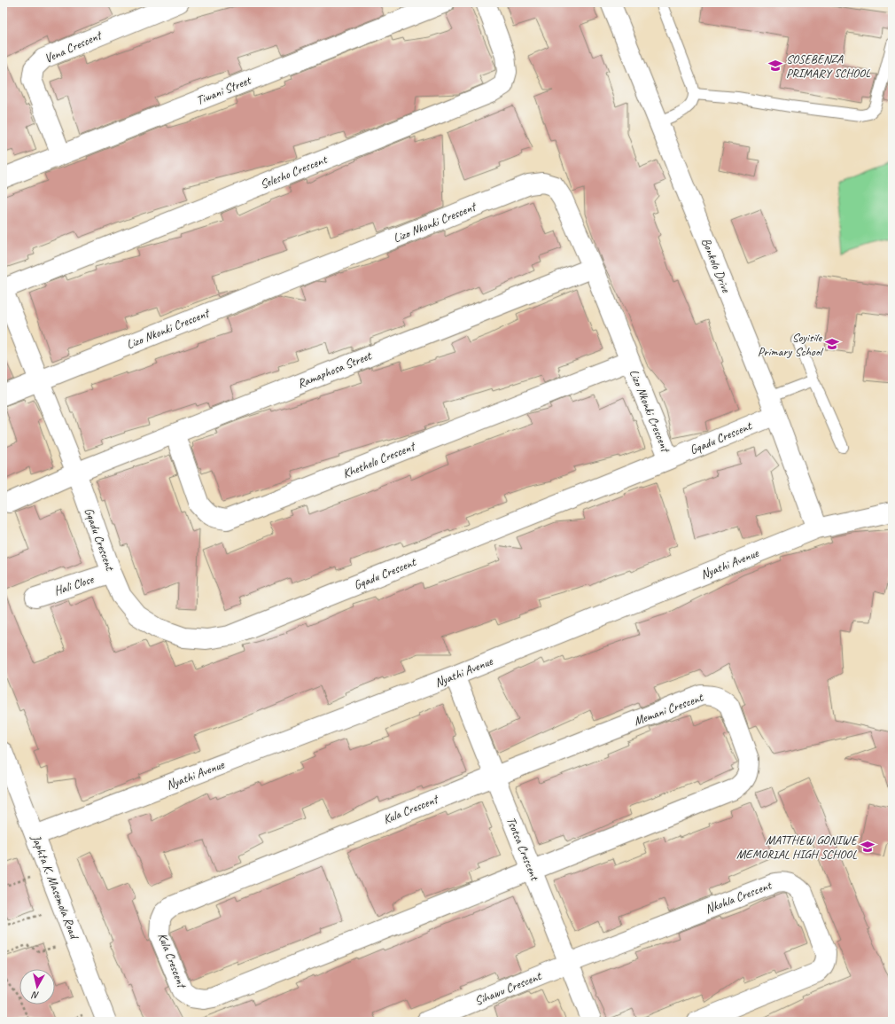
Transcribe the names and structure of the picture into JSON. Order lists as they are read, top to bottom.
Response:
{
  "streets": {
    "street": [
      "Vena Crescent",
      "Tiwani Street",
      "Selesho Crescent",
      "Lizo Nkonki Crescent",
      "Bonkolo Drive",
      "Ramaphosa Street",
      "Gqadu Crescent",
      "Khethelo Crescent",
      "Nyathi Avenue",
      "Hali Close",
      "Memani Crescent",
      "Kula Crescent",
      "Tsotsa Crescent",
      "Japhta K. Masemola Road",
      "Nkohla Crescent",
      "Sihawu Crescent"
    ]
  },
  "crossings": [
    ["Vena Crescent", "Tiwani Street"],
    ["Selesho Crescent", "Gqadu Crescent"],
    ["Lizo Nkonki Crescent", "Ramaphosa Street"],
    ["Lizo Nkonki Crescent", "Gqadu Crescent"],
    ["Lizo Nkonki Crescent", "Khethelo Crescent"],
    ["Bonkolo Drive", "Gqadu Crescent"],
    ["Bonkolo Drive", "Nyathi Avenue"],
    ["Ramaphosa Street", "Gqadu Crescent"],
    ["Ramaphosa Street", "Khethelo Crescent"],
    ["Gqadu Crescent", "Hali Close"],
    ["Nyathi Avenue", "Tsotsa Crescent"],
    ["Nyathi Avenue", "Japhta K. Masemola Road"],
    ["Memani Crescent", "Kula Crescent"],
    ["Memani Crescent", "Tsotsa Crescent"],
    ["Kula Crescent", "Tsotsa Crescent"],
    ["Tsotsa Crescent", "Nkohla Crescent"],
    ["Tsotsa Crescent", "Sihawu Crescent"],
    ["Nkohla Crescent", "Sihawu Crescent"]
  ],
  "places": {
    "school or university": ["SOSEBENZA PRIMARY SCHOOL", "Soyisile Primary School", "MATTHEW GONIWE MEMORIAL HIGH SCHOOL"]
  },
  "north": "bottom"
}
